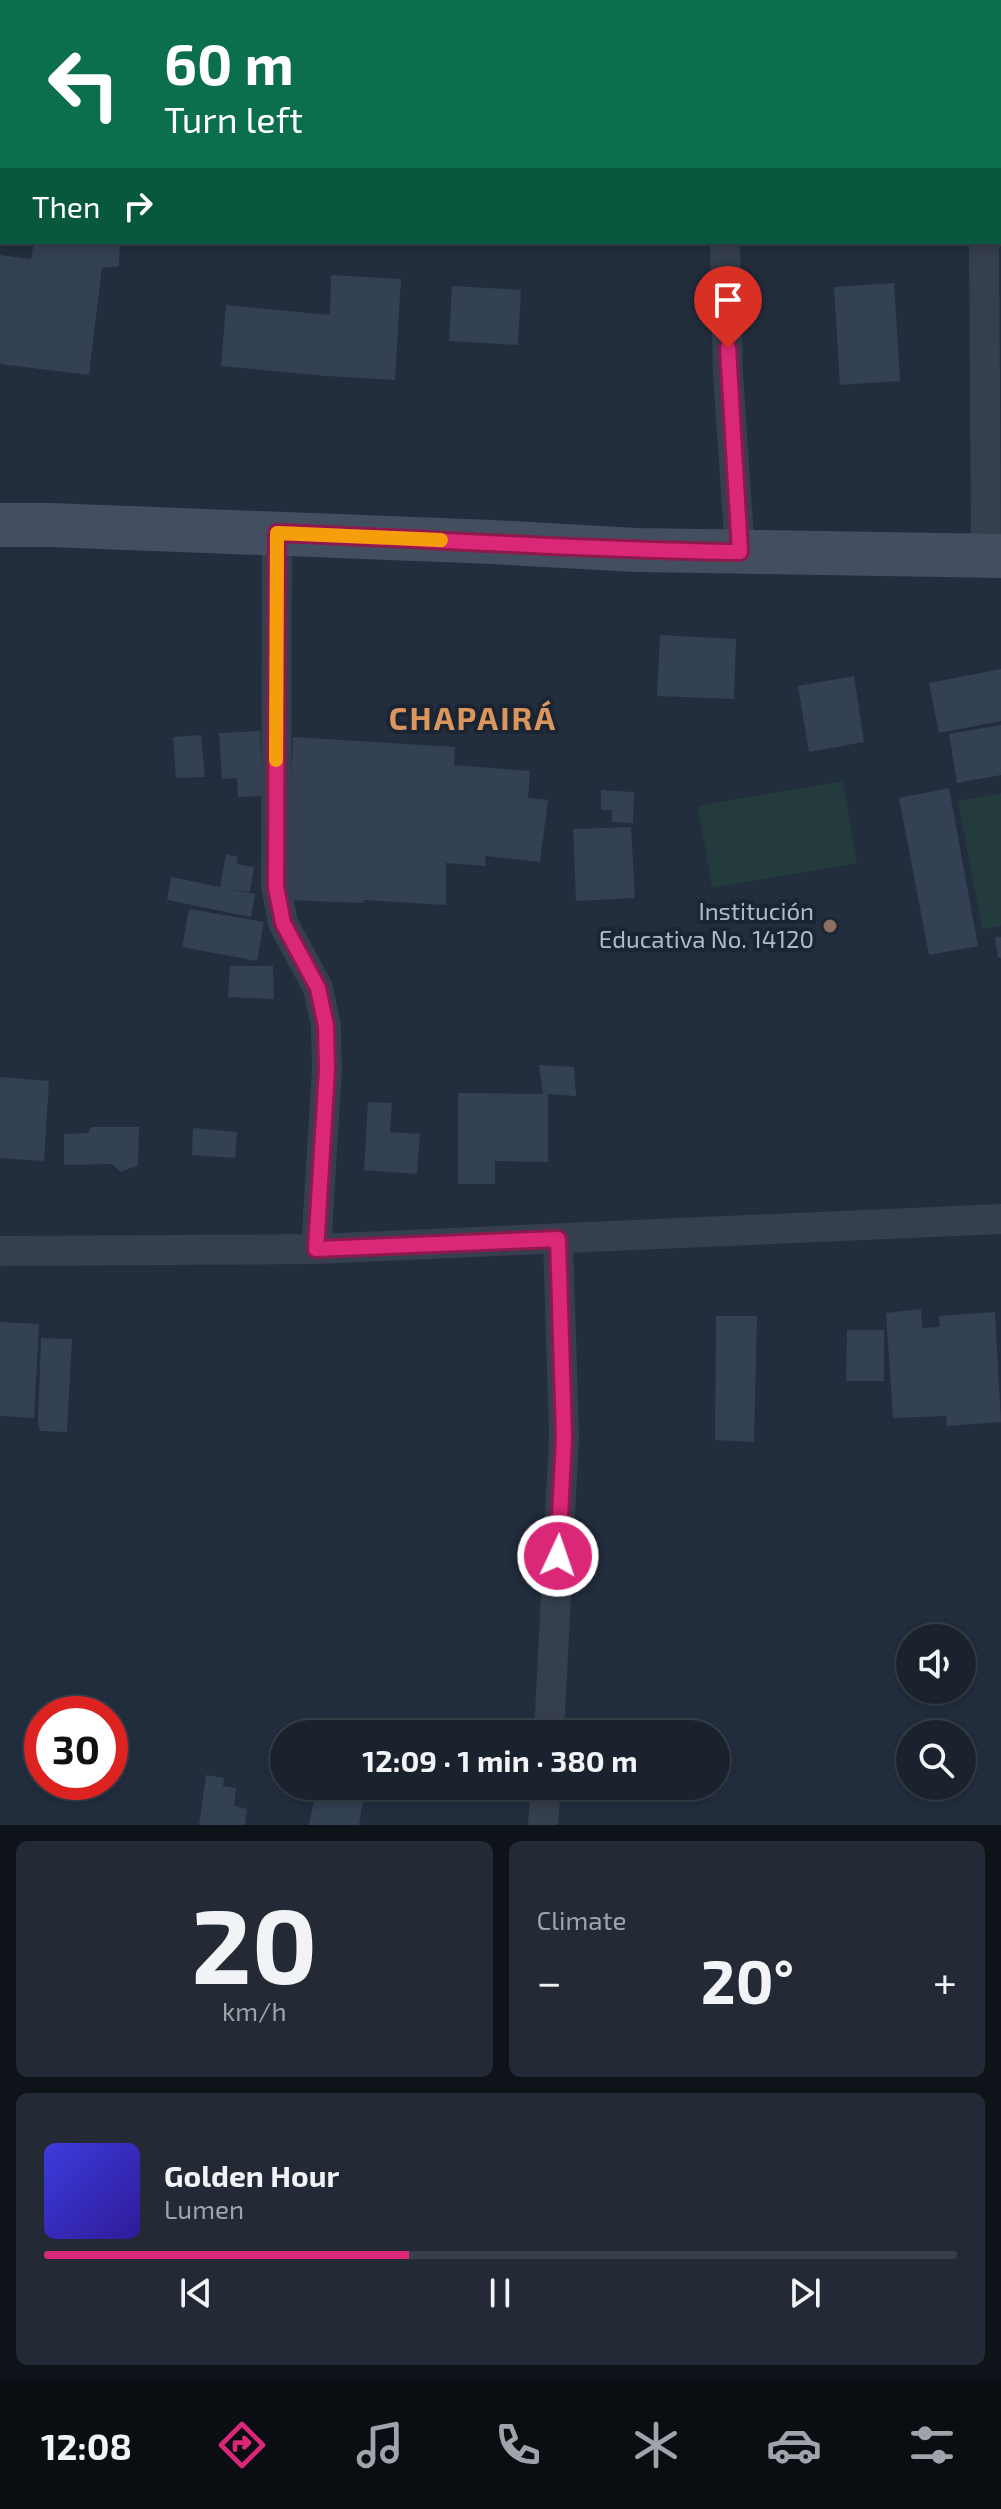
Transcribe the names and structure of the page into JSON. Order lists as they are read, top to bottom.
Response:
{
  "districts": ["CHAPAIRÁ"],
  "places": ["Institución Educativa No. 14120"],
  "page": {
    "turn": ["60 m", "Turn left"],
    "then": "Then",
    "limit": "30",
    "trip": "12:09 · 1 min · 380 m",
    "tile": [
      ["20", "km/h"],
      "Climate"
    ],
    "heat": ["−", "20°", "+"],
    "song": ["Golden Hour", "Lumen"],
    "tabs": "12:08"
  }
}
